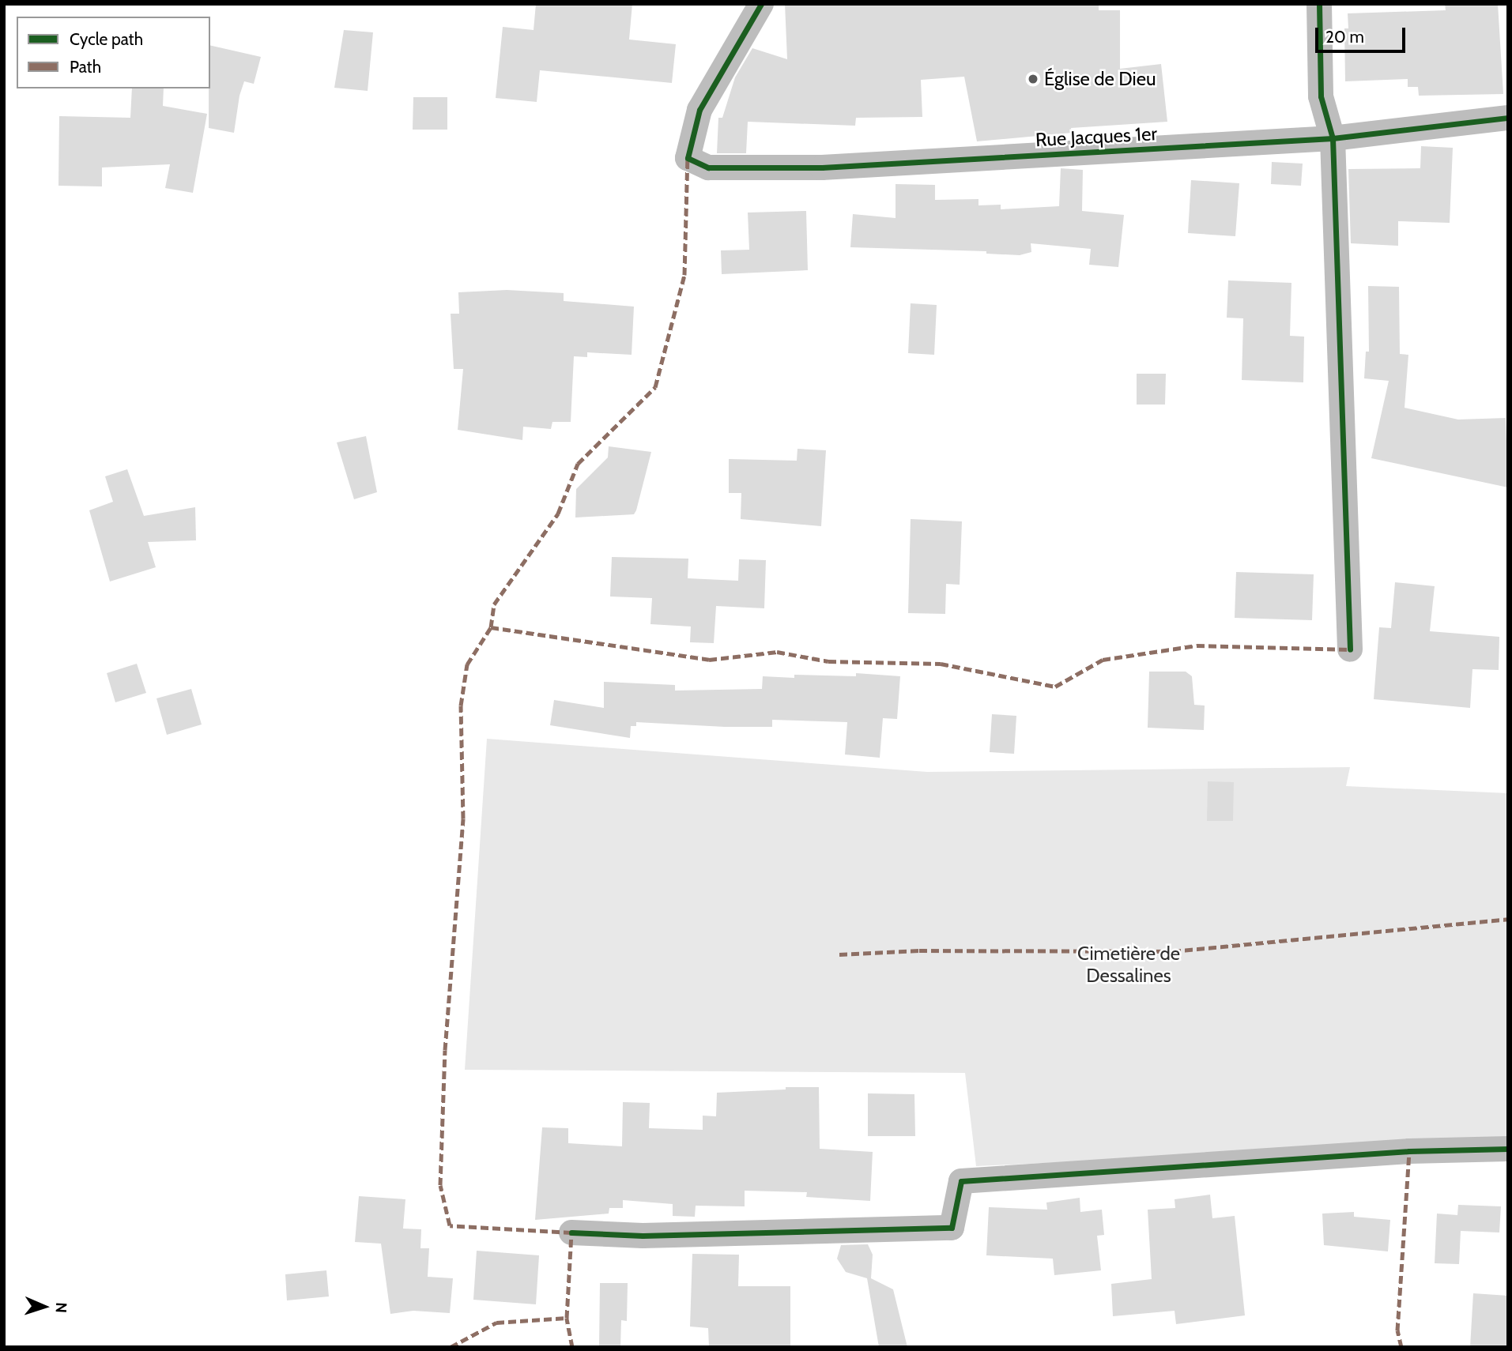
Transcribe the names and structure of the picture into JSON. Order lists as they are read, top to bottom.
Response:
{
  "streets": {
    "street": ["Rue Jacques 1er"]
  },
  "parks": ["Cimetière de Dessalines"],
  "places": ["Église de Dieu"],
  "legend": ["Cycle path", "Path"],
  "scale_bar": "20 m",
  "north": "right"
}
